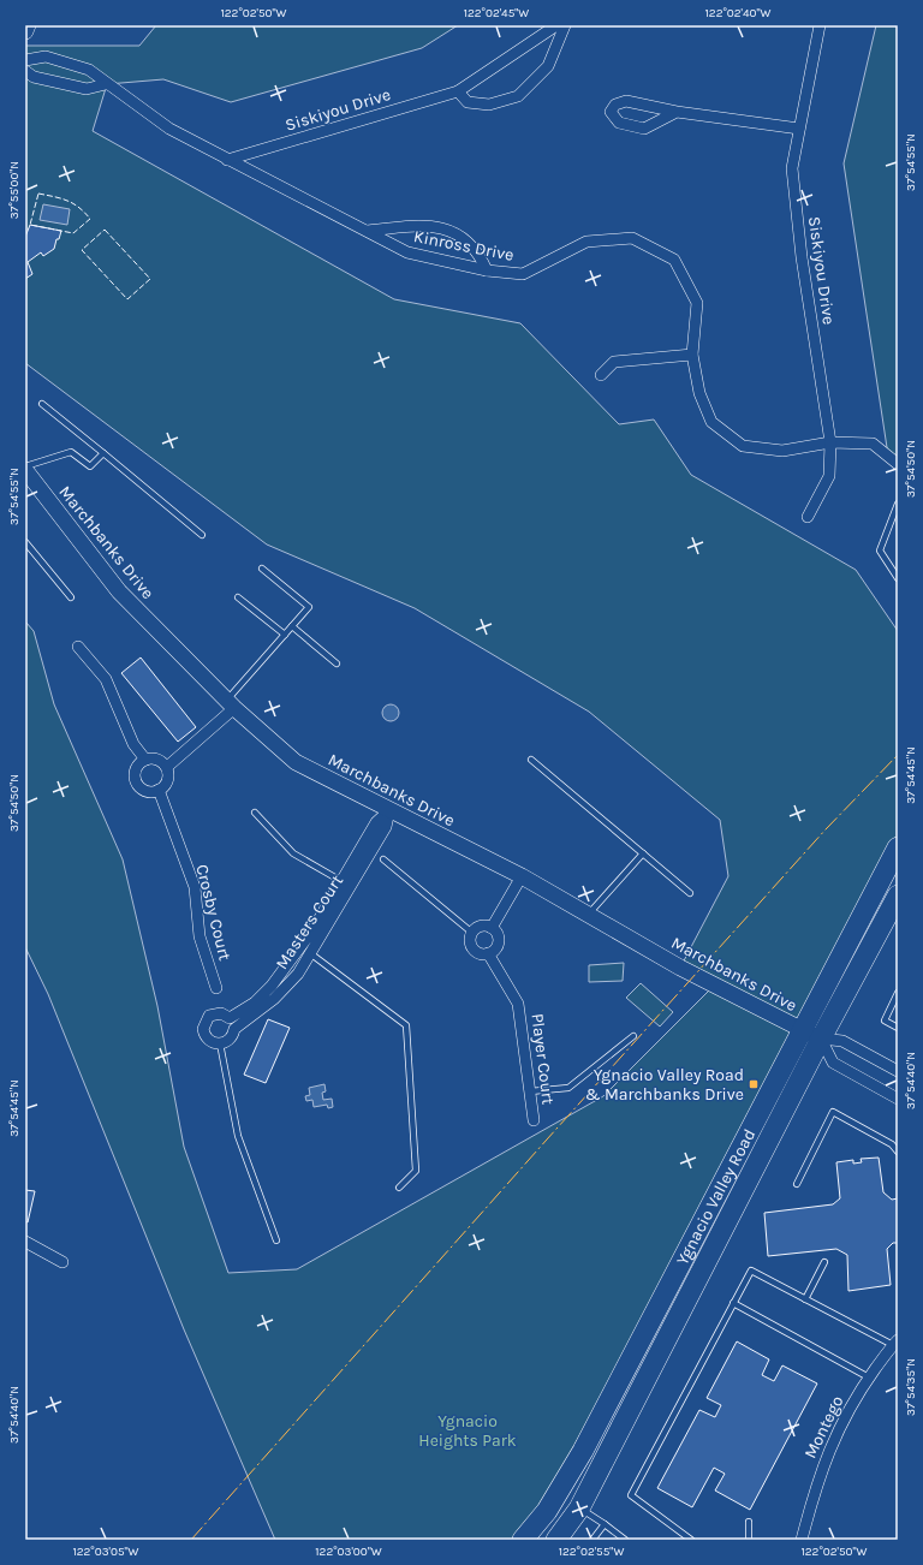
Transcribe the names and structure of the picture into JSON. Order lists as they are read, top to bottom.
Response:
{
  "streets": {
    "highway": ["Ygnacio Valley Road"],
    "street": [
      "Siskiyou Drive",
      "Kinross Drive",
      "Marchbanks Drive",
      "Crosby Court",
      "Masters Court",
      "Player Court",
      "Montego"
    ]
  },
  "crossings": [
    ["Siskiyou Drive", "Kinross Drive"],
    ["Marchbanks Drive", "Masters Court"],
    ["Marchbanks Drive", "Ygnacio Valley Road"]
  ],
  "parks": ["Ygnacio Heights Park"],
  "places": {
    "transit": ["Ygnacio Valley Road & Marchbanks Drive"]
  },
  "coordinates": [
    "122°02'50\"W",
    "122°02'45\"W",
    "122°02'40\"W",
    "37°54'55\"N",
    "37°55'00\"N",
    "37°54'50\"N",
    "37°54'45\"N",
    "37°54'40\"N",
    "37°54'35\"N",
    "122°03'05\"W",
    "122°03'00\"W",
    "122°02'55\"W"
  ]
}
